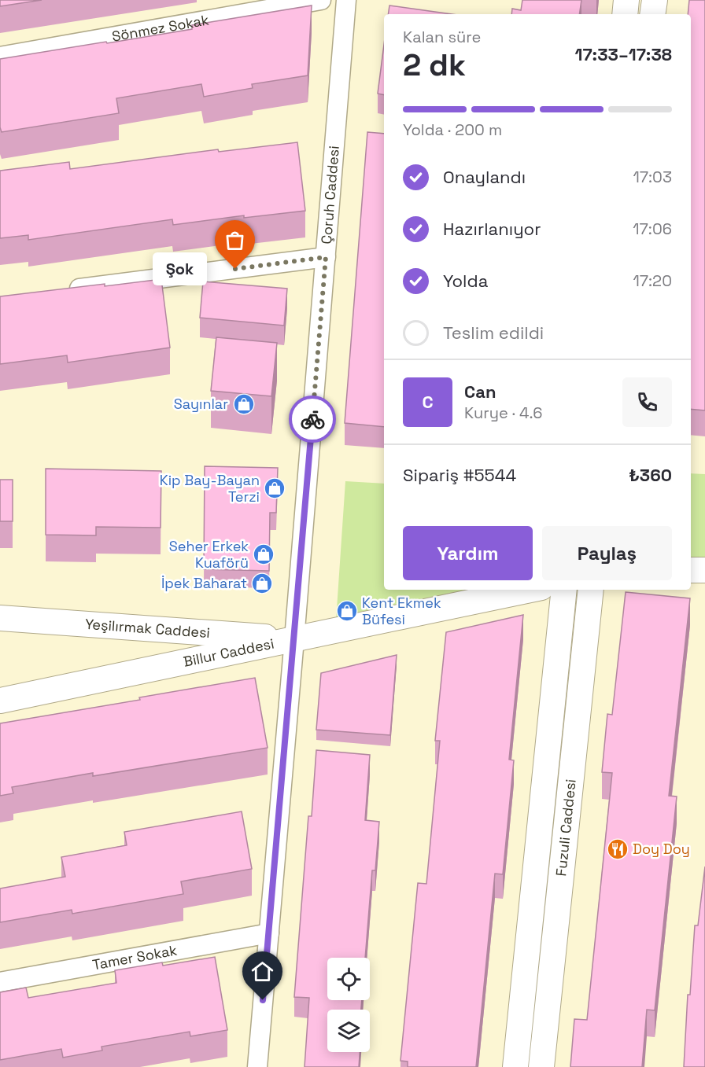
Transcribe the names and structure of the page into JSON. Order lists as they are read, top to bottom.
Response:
{
  "streets": {
    "street": [
      "Sönmez Sokak",
      "Çoruh Caddesi",
      "Yeşilırmak Caddesi",
      "Billur Caddesi",
      "Fuzuli Caddesi",
      "Tamer Sokak"
    ]
  },
  "crossings": [
    ["Çoruh Caddesi", "Yeşilırmak Caddesi"],
    ["Çoruh Caddesi", "Billur Caddesi"],
    ["Çoruh Caddesi", "Tamer Sokak"],
    ["Yeşilırmak Caddesi", "Billur Caddesi"]
  ],
  "places": {
    "other": ["Şok"],
    "shop": [
      "Sayınlar",
      "Kip Bay-Bayan Terzi",
      "Seher Erkek Kuaförü",
      "İpek Baharat",
      "Kent Ekmek Büfesi"
    ],
    "restaurant": ["Doy Doy"]
  },
  "page": {
    "heading": ["2 dk", "Kalan süre", "17:33–17:38"],
    "panel": [
      "Can",
      "Kurye · 4.6",
      "Sipariş #5544",
      "₺360"
    ],
    "bar": "Yolda · 200 m",
    "list": [
      ["Onaylandı", "17:03"],
      ["Hazırlanıyor", "17:06"],
      ["Yolda", "17:20"],
      "Teslim edildi"
    ],
    "bubble": "Şok",
    "round": "C",
    "buttons": ["Yardım", "Paylaş"]
  }
}
